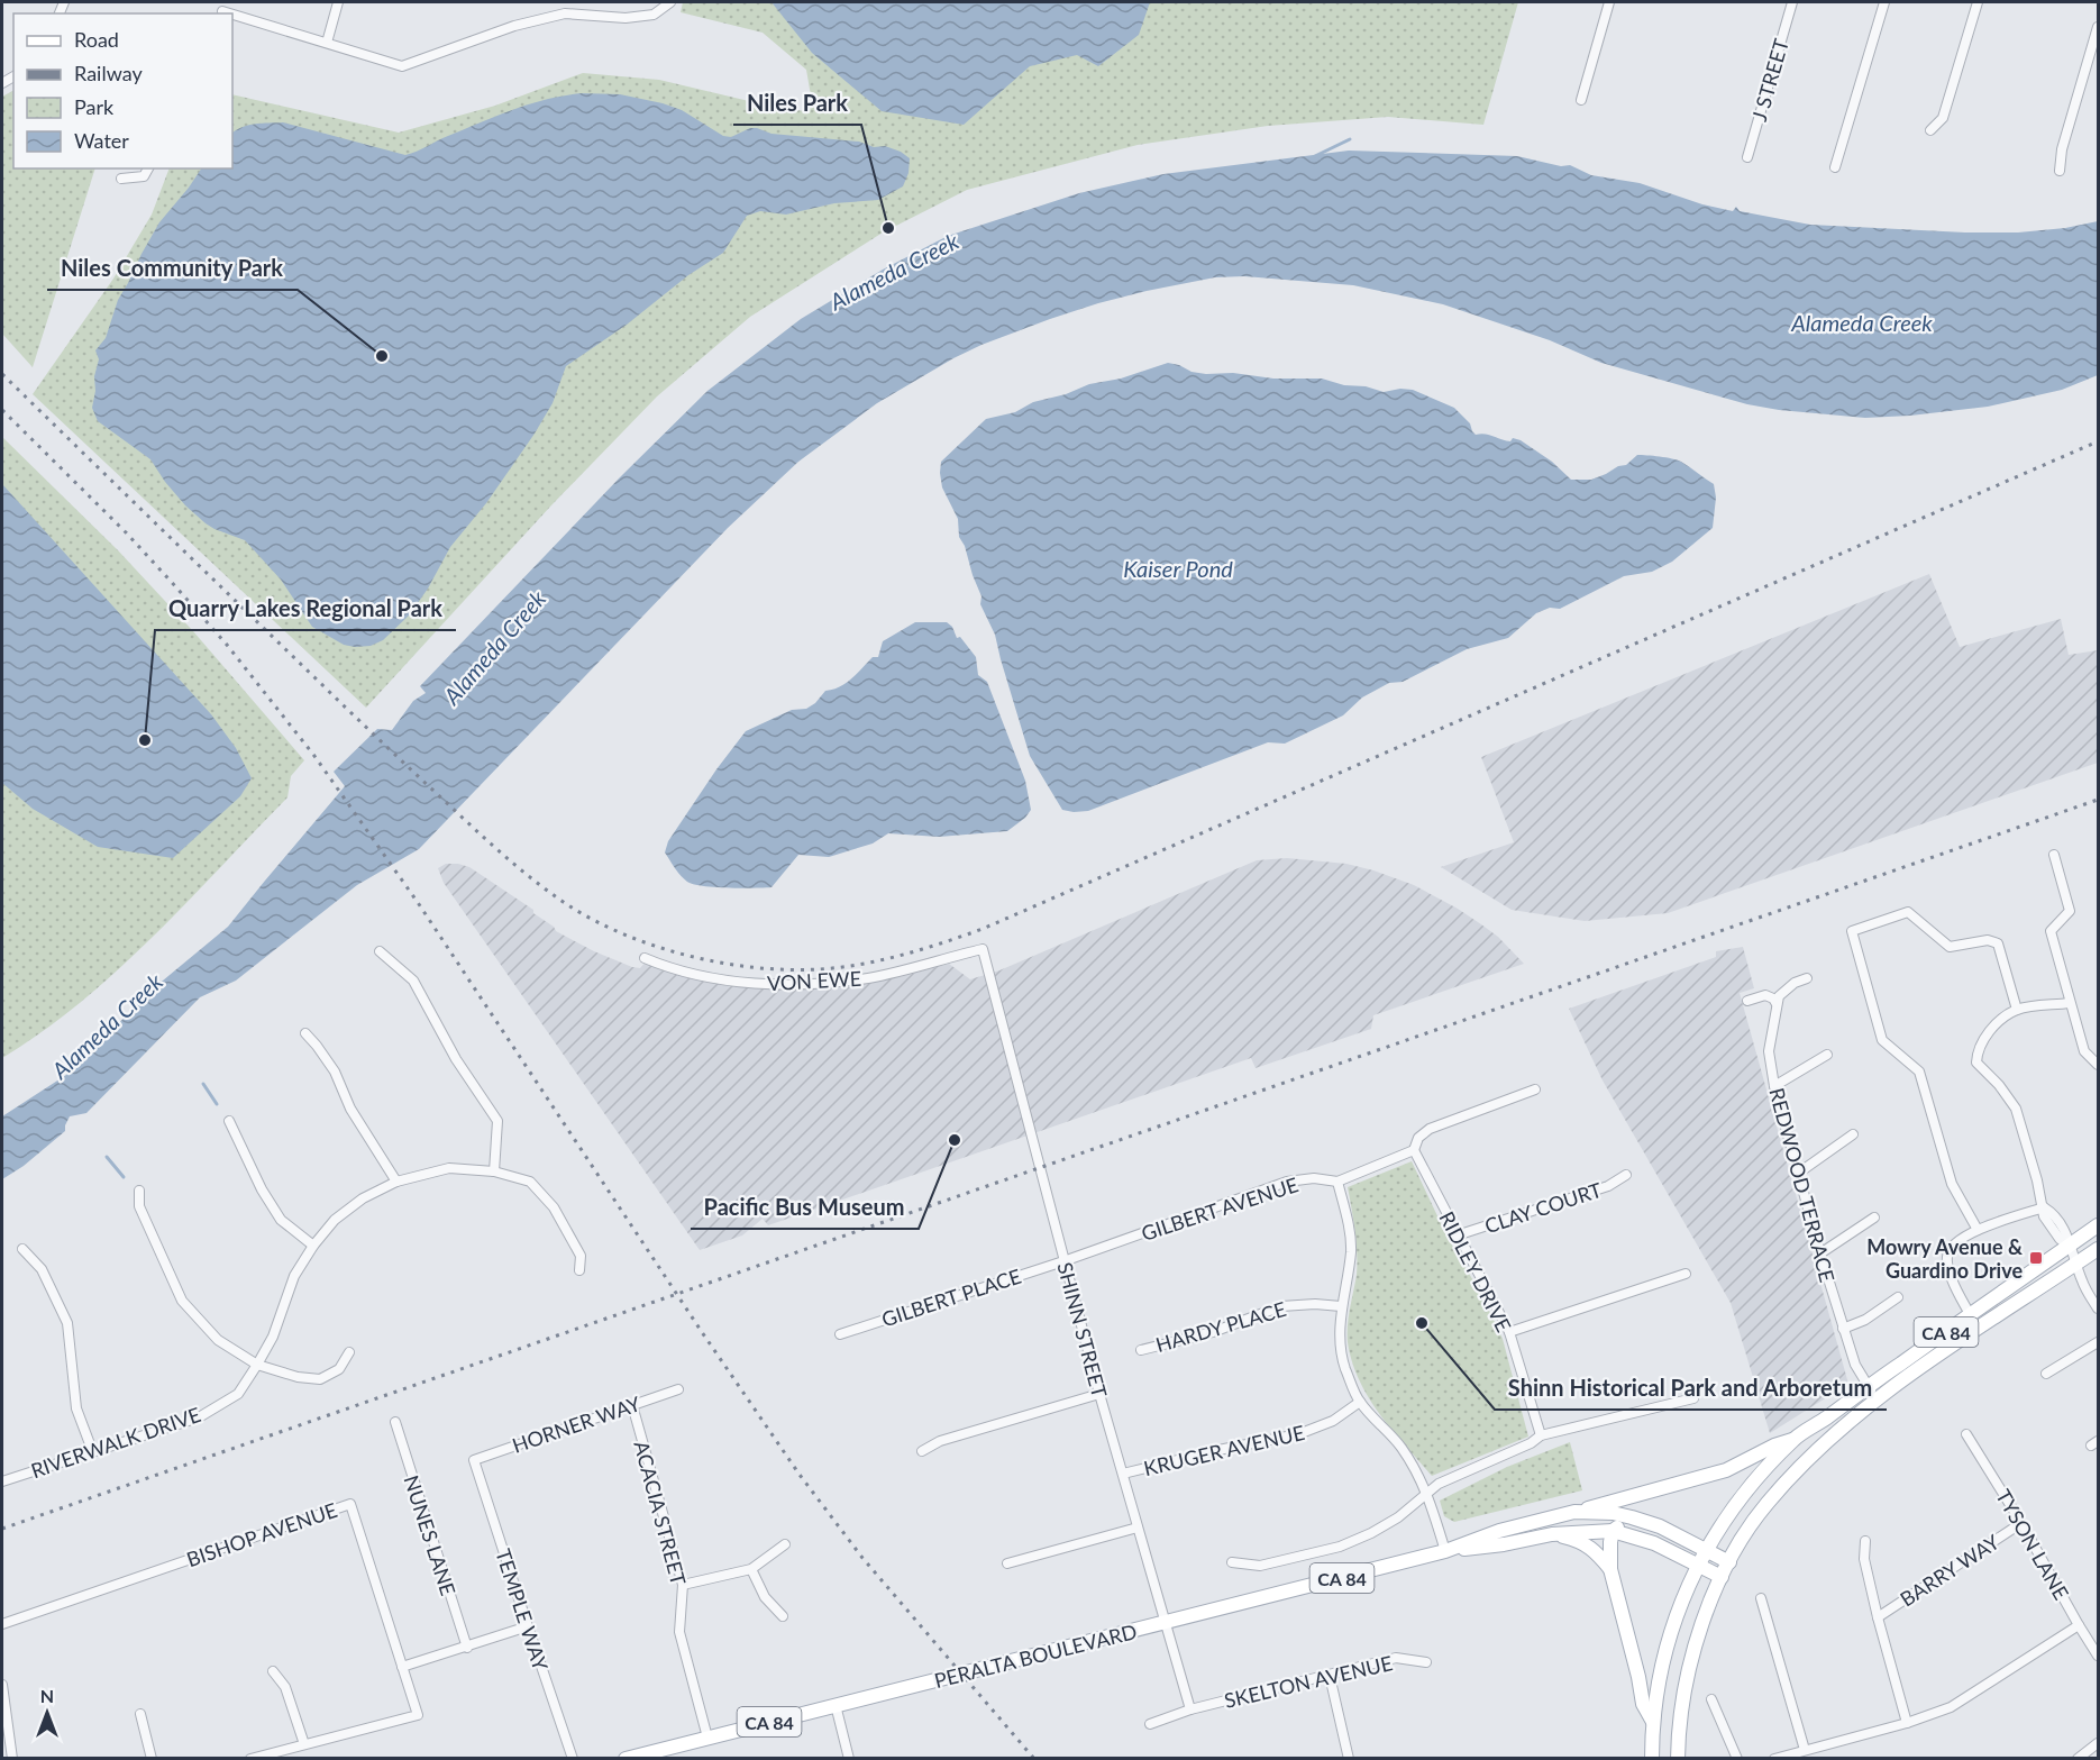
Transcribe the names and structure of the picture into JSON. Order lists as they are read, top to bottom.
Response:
{
  "streets": {
    "main road": ["CA 84", "PERALTA BOULEVARD"],
    "street": [
      "J STREET",
      "VON EWE",
      "REDWOOD TERRACE",
      "CLAY COURT",
      "GILBERT AVENUE",
      "RIDLEY DRIVE",
      "GILBERT PLACE",
      "HARDY PLACE",
      "SHINN STREET",
      "HORNER WAY",
      "RIVERWALK DRIVE",
      "KRUGER AVENUE",
      "ACACIA STREET",
      "BISHOP AVENUE",
      "NUNES LANE",
      "TYSON LANE",
      "BARRY WAY",
      "TEMPLE WAY",
      "SKELTON AVENUE"
    ]
  },
  "crossings": [
    ["VON EWE", "SHINN STREET"],
    ["REDWOOD TERRACE", "CA 84"],
    ["CLAY COURT", "RIDLEY DRIVE"],
    ["GILBERT AVENUE", "RIDLEY DRIVE"],
    ["GILBERT AVENUE", "GILBERT PLACE"],
    ["GILBERT AVENUE", "SHINN STREET"],
    ["GILBERT PLACE", "SHINN STREET"],
    ["SHINN STREET", "KRUGER AVENUE"],
    ["SHINN STREET", "PERALTA BOULEVARD"],
    ["SHINN STREET", "SKELTON AVENUE"],
    ["CA 84", "PERALTA BOULEVARD"],
    ["HORNER WAY", "ACACIA STREET"],
    ["HORNER WAY", "TEMPLE WAY"],
    ["ACACIA STREET", "PERALTA BOULEVARD"],
    ["TYSON LANE", "BARRY WAY"]
  ],
  "water": ["Alameda Creek", "Kaiser Pond"],
  "places": {
    "other": [
      "Niles Park",
      "Niles Community Park",
      "Quarry Lakes Regional Park",
      "Pacific Bus Museum",
      "Shinn Historical Park and Arboretum"
    ],
    "transit": ["Mowry Avenue & Guardino Drive"]
  },
  "legend": [
    "Road",
    "Railway",
    "Park",
    "Water"
  ],
  "north": "top"
}
